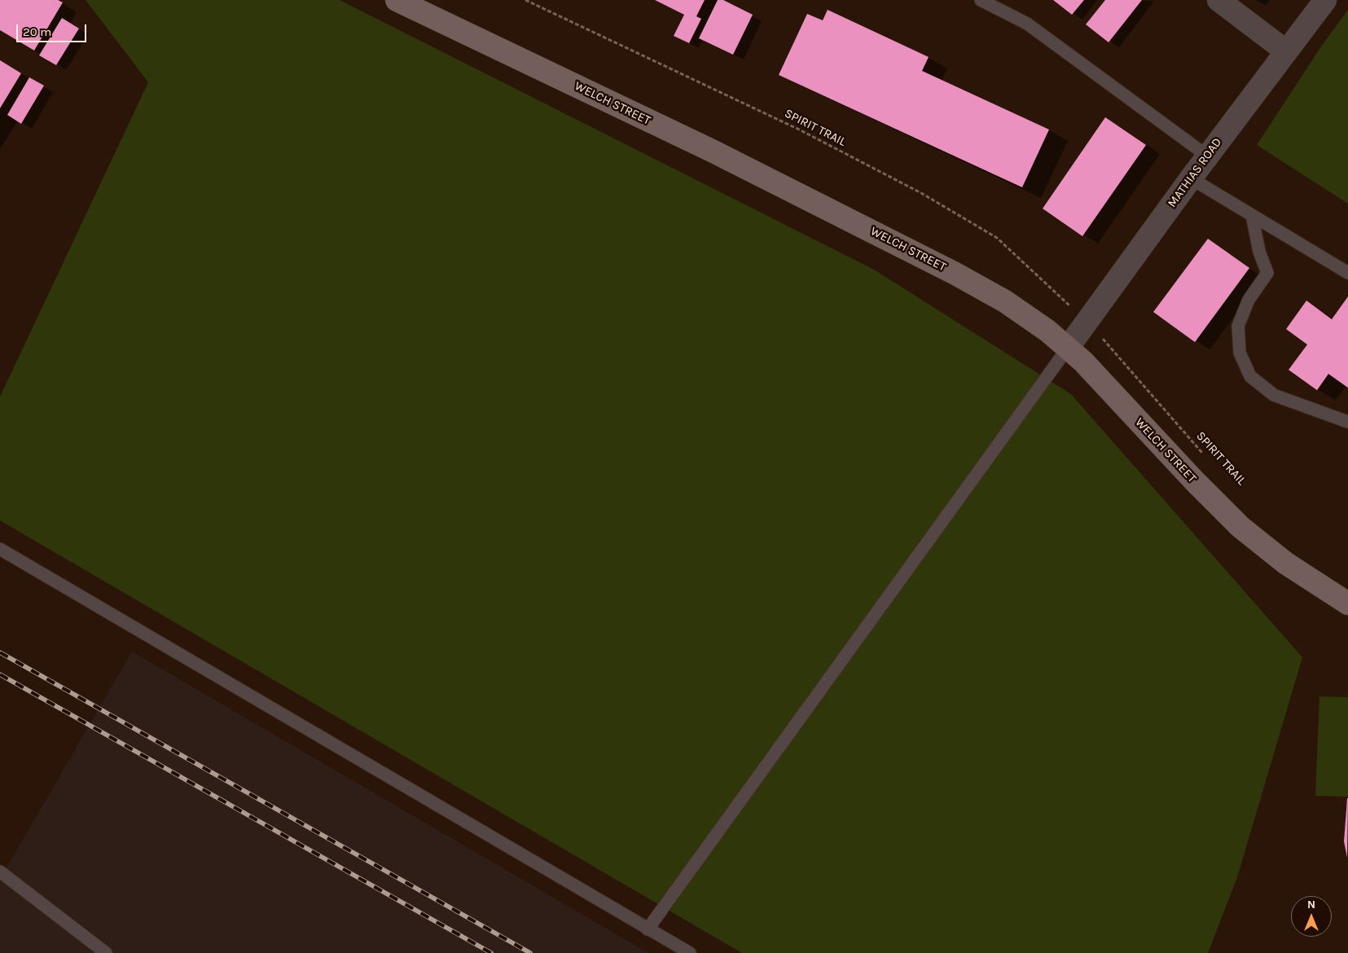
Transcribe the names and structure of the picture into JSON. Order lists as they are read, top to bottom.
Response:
{
  "streets": {
    "street": ["WELCH STREET", "MATHIAS ROAD"],
    "path": ["SPIRIT TRAIL"]
  },
  "crossings": [
    ["WELCH STREET", "MATHIAS ROAD"]
  ],
  "scale_bar": "20 m",
  "north": "top"
}
